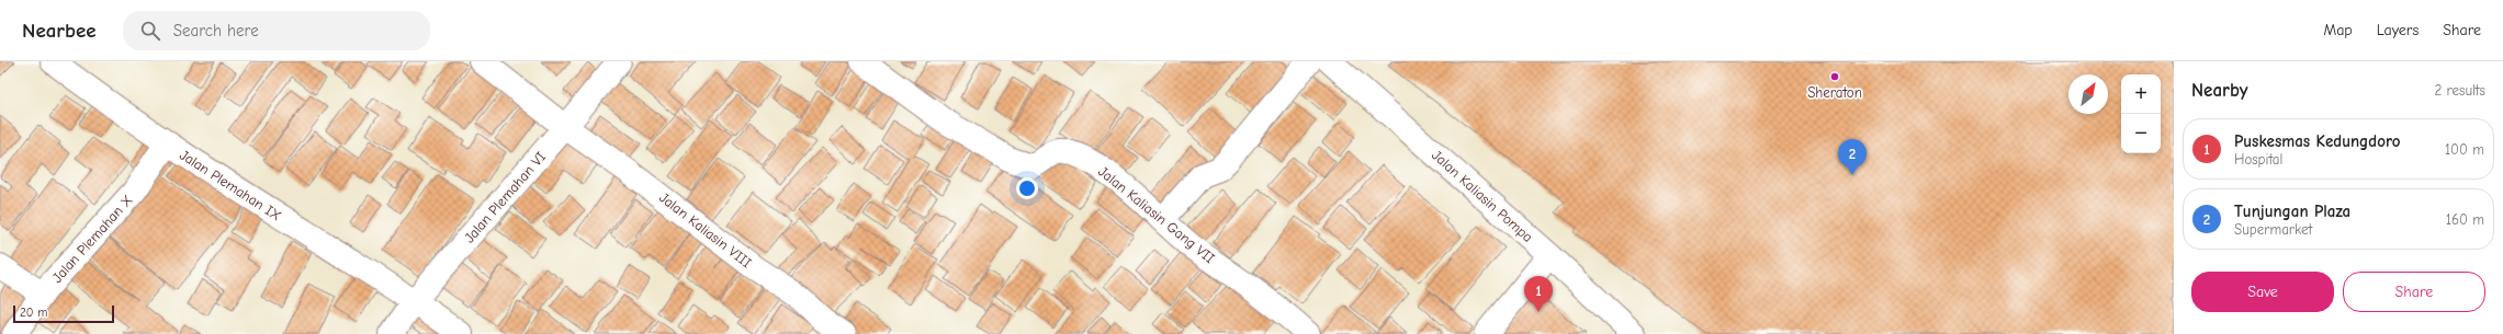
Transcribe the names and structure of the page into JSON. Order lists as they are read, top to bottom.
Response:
{
  "streets": {
    "street": [
      "Jalan Plemahan IX",
      "Jalan Kaliasin Pompa",
      "Jalan Plemahan VI",
      "Jalan Kaliasin Gang VII",
      "Jalan Kaliasin VIII",
      "Jalan Plemahan X"
    ]
  },
  "crossings": [
    ["Jalan Plemahan IX", "Jalan Plemahan VI"],
    ["Jalan Plemahan IX", "Jalan Plemahan X"],
    ["Jalan Plemahan VI", "Jalan Kaliasin VIII"]
  ],
  "places": ["Sheraton"],
  "scale_bar": "20 m",
  "north": "top right",
  "page": {
    "header": "Nearbee",
    "search": "Search here",
    "nav": ["Map", "Layers", "Share"],
    "heading": ["Nearby", "2 results"],
    "map_buttons": ["+", "−"],
    "list": [
      {
        "mark": "1",
        "name": "Puskesmas Kedungdoro",
        "note": "Hospital",
        "value": "100 m"
      },
      {
        "mark": "2",
        "name": "Tunjungan Plaza",
        "note": "Supermarket",
        "value": "160 m"
      }
    ],
    "pins": ["2", "1"],
    "buttons": ["Save", "Share"],
    "scale": "20 m"
  }
}
